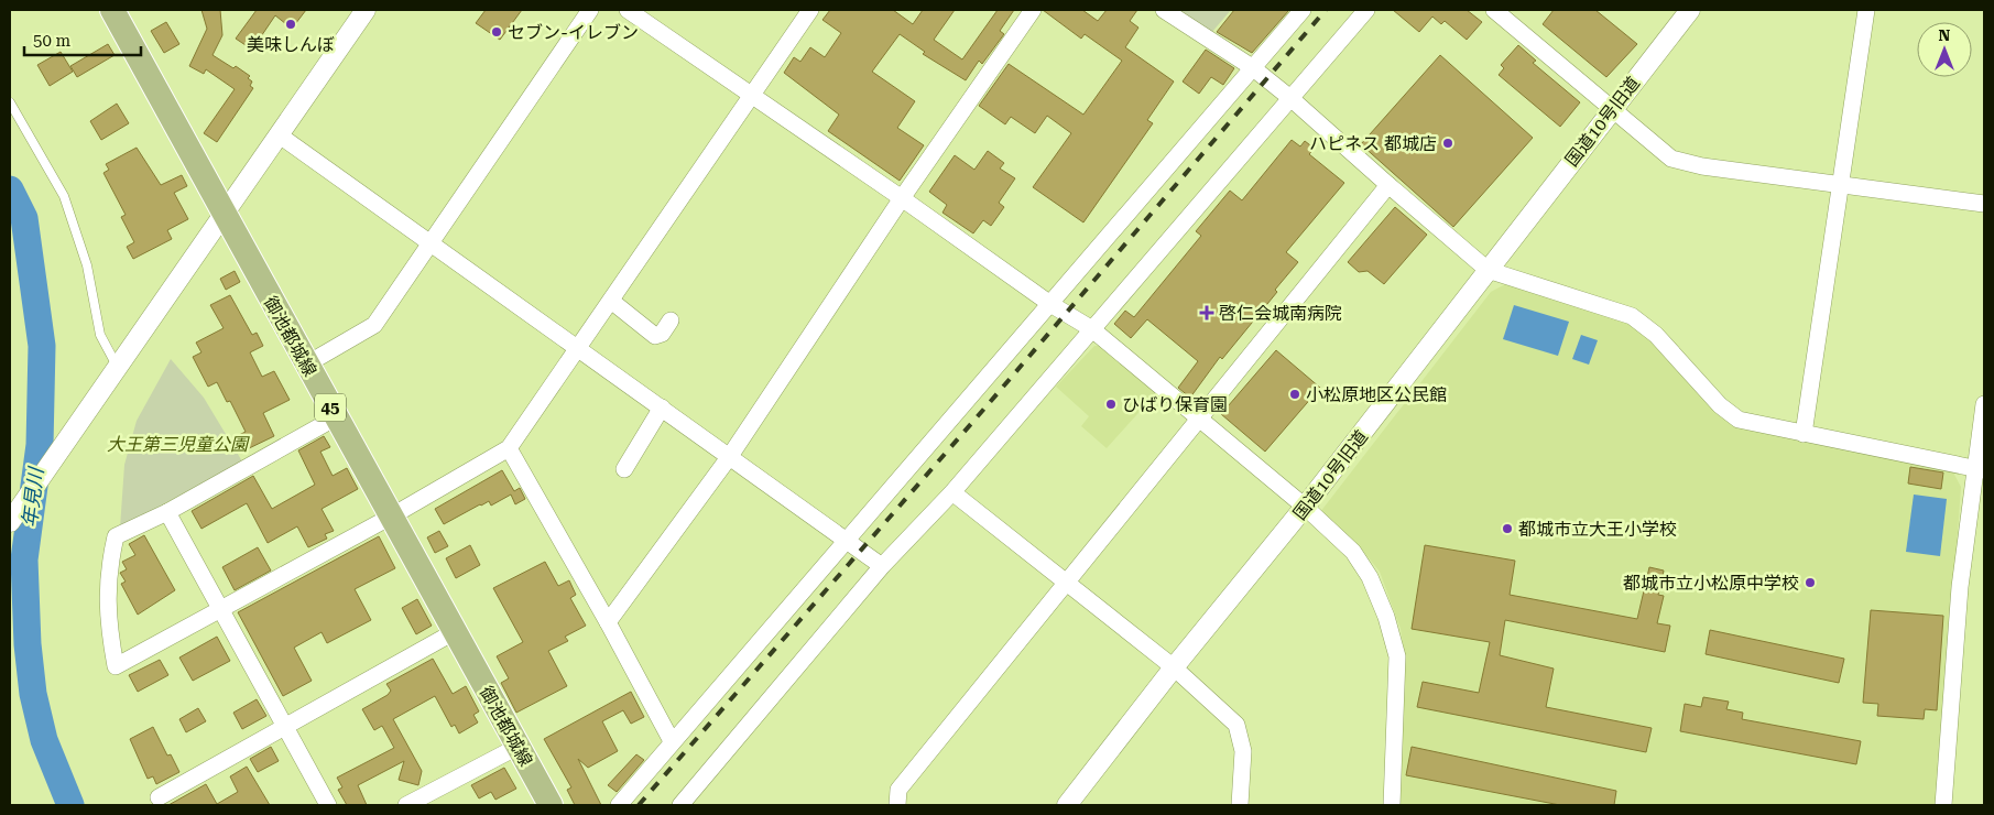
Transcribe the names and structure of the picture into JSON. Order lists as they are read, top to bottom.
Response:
{
  "streets": {
    "main road": ["御池都城線", "45"],
    "street": ["国道10号旧道"]
  },
  "water": ["年見川"],
  "parks": ["大王第三児童公園"],
  "places": {
    "other": [
      "美味しんぼ",
      "セブン-イレブン",
      "ハピネス 都城店",
      "小松原地区公民館",
      "ひばり保育園",
      "都城市立大王小学校",
      "都城市立小松原中学校"
    ],
    "health": ["啓仁会城南病院"]
  },
  "scale_bar": "50 m",
  "north": "top"
}
